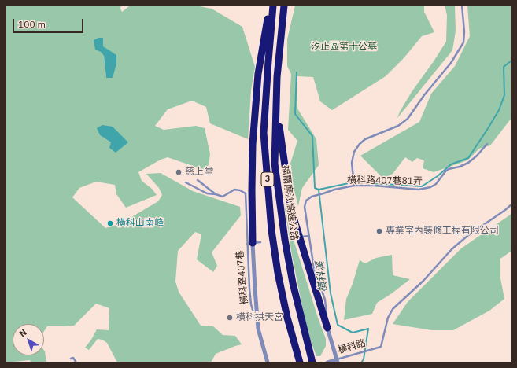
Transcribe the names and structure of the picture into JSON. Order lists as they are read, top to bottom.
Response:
{
  "streets": {
    "highway": ["3", "福爾摩沙高速公路"],
    "street": ["橫科路"],
    "lane": ["橫科路407巷81弄"]
  },
  "water": ["橫科溪"],
  "parks": ["汐止區第十公墓"],
  "places": [
    "慈上堂",
    "橫科山南峰",
    "專業室內裝修工程有限公司",
    "橫科拱天宮"
  ],
  "scale_bar": "100 m",
  "north": "top left"
}
